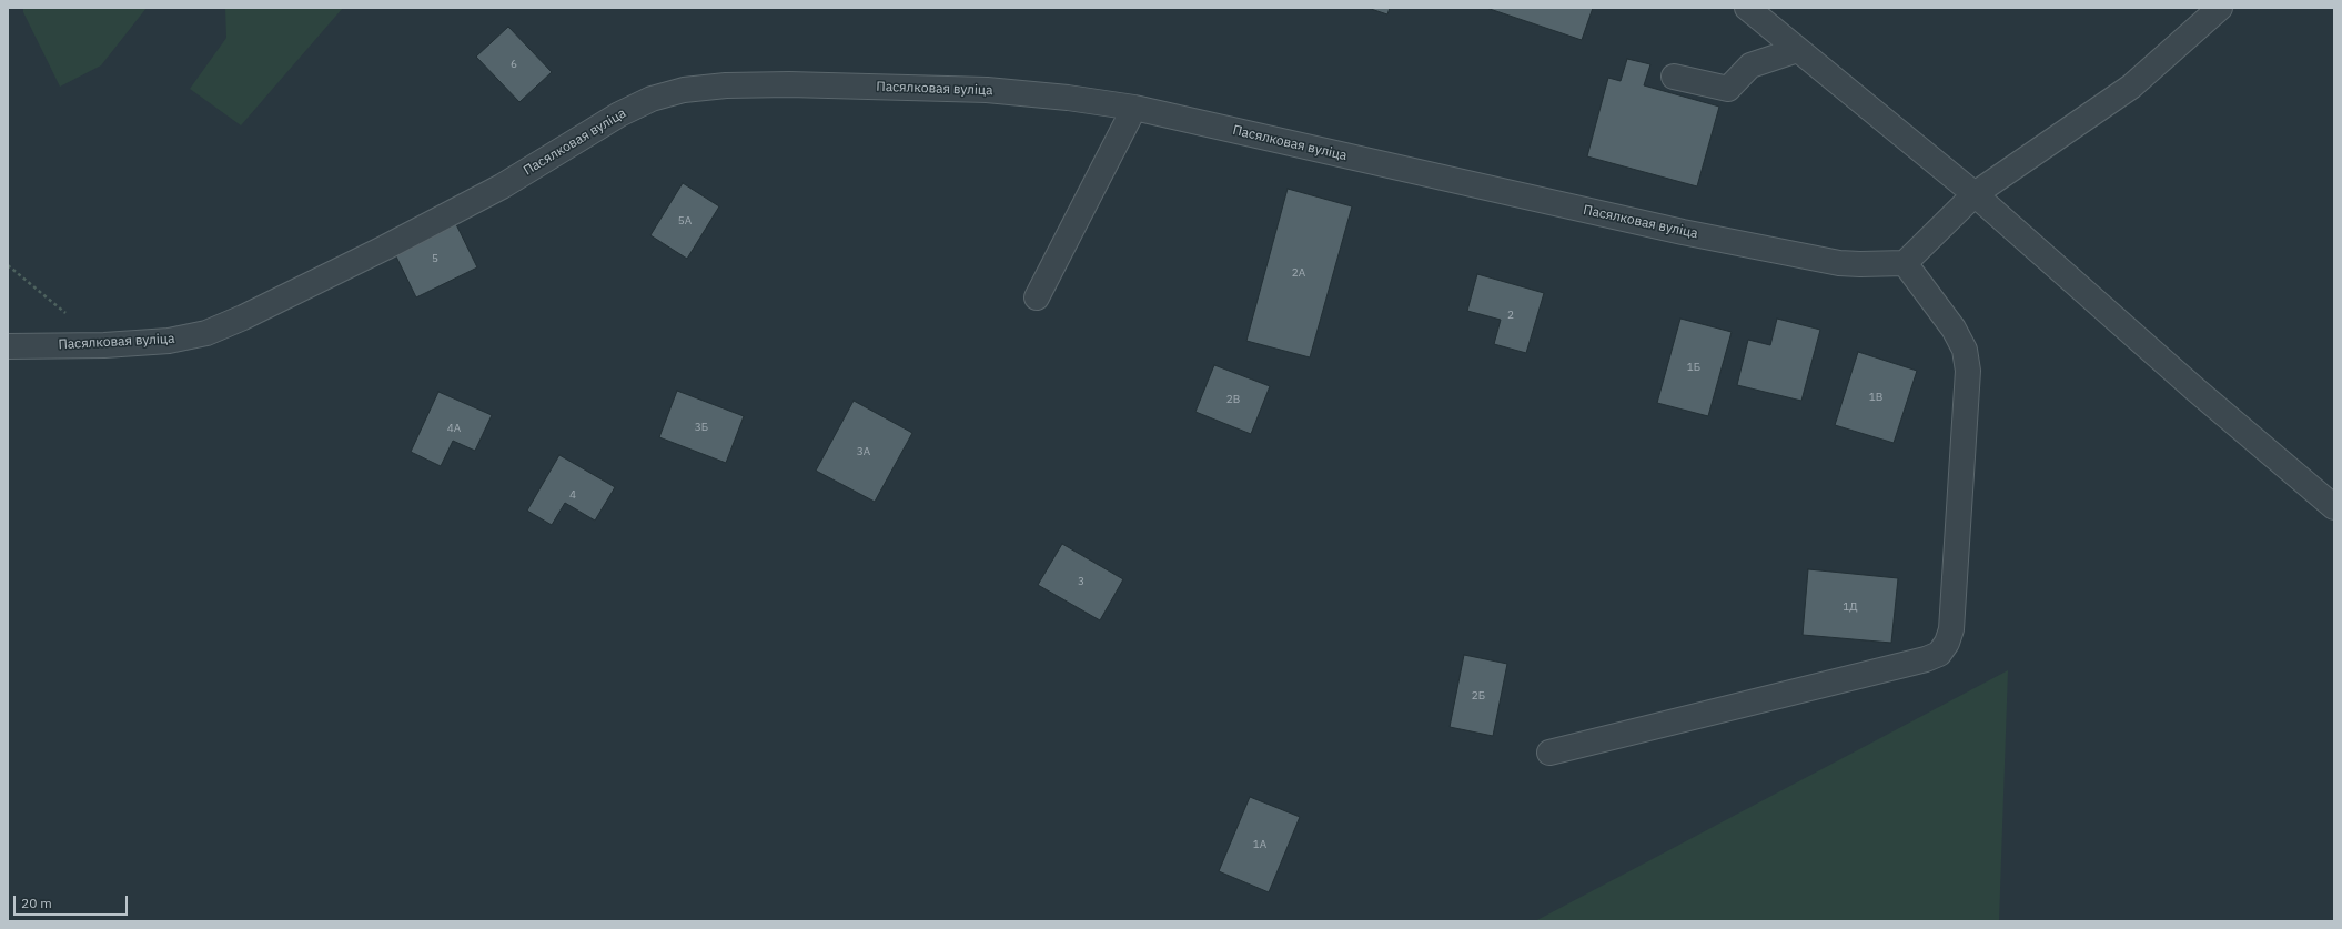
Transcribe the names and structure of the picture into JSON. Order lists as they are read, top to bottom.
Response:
{
  "streets": {
    "street": ["Пасялковая вуліца"]
  },
  "house_numbers": [
    "6",
    "5А",
    "5",
    "2А",
    "2",
    "1Б",
    "1В",
    "2В",
    "3Б",
    "4А",
    "3А",
    "4",
    "3",
    "1Д",
    "2Б",
    "1А"
  ],
  "scale_bar": "20 m"
}
